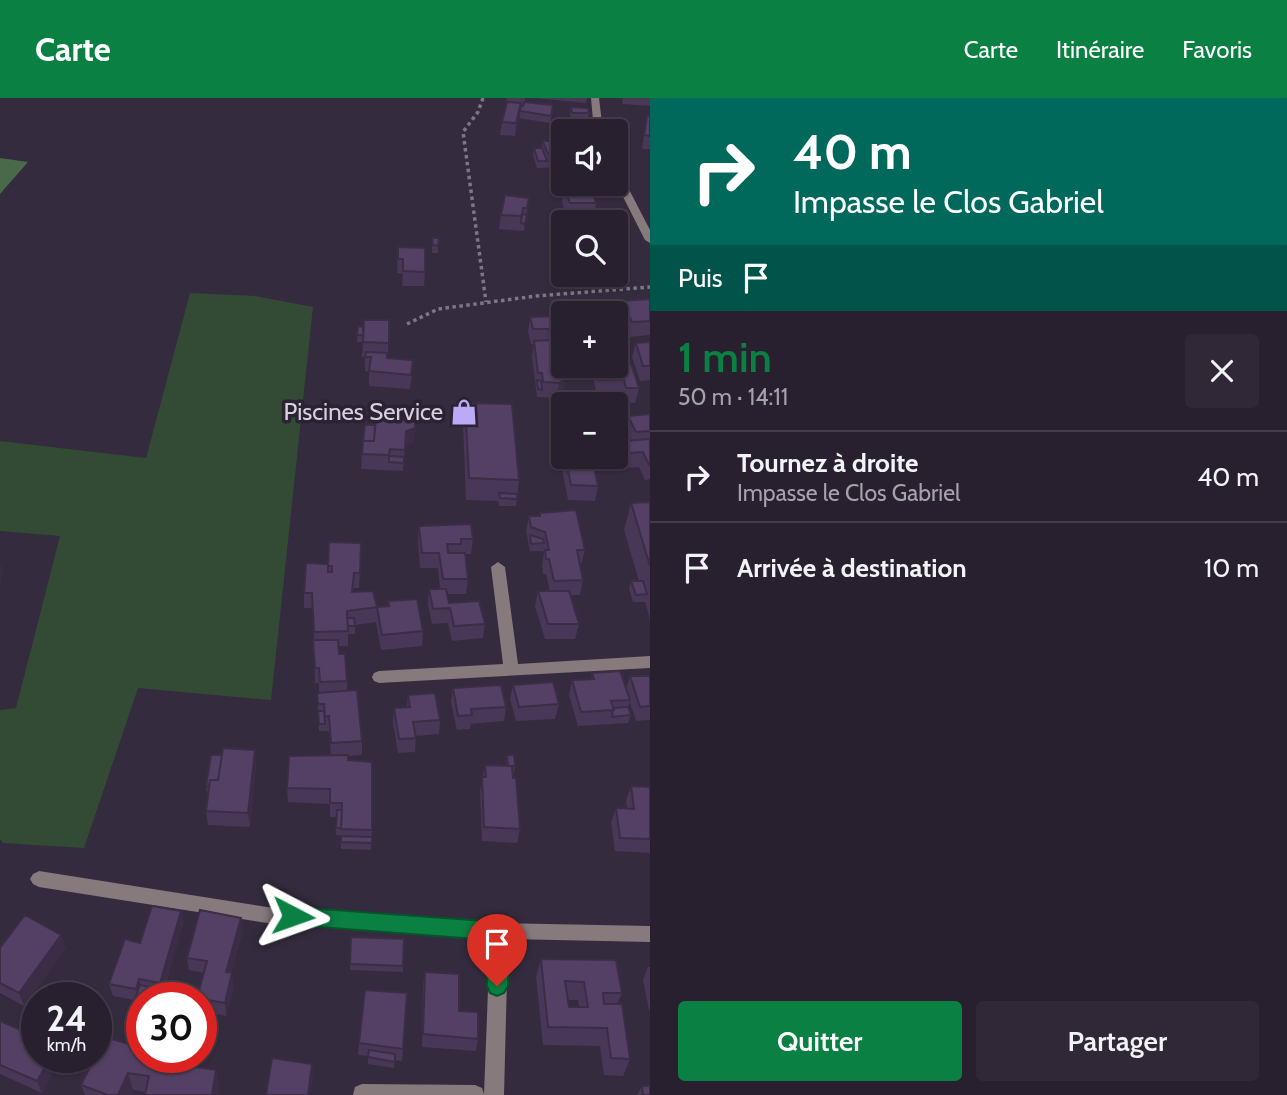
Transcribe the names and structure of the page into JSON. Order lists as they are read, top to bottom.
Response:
{
  "places": {
    "shop": ["Piscines Service"]
  },
  "page": {
    "header": "Carte",
    "nav": ["Carte", "Itinéraire", "Favoris"],
    "turn": ["40 m", "Impasse le Clos Gabriel"],
    "map_buttons": ["+", "−"],
    "then": "Puis",
    "heading": ["1 min", "50 m · 14:11"],
    "list": [
      {
        "name": "Tournez à droite",
        "note": "Impasse le Clos Gabriel",
        "value": "40 m"
      },
      {
        "name": "Arrivée à destination",
        "value": "10 m"
      }
    ],
    "speed": "24 km/h",
    "limit": "30",
    "buttons": ["Quitter", "Partager"]
  }
}
